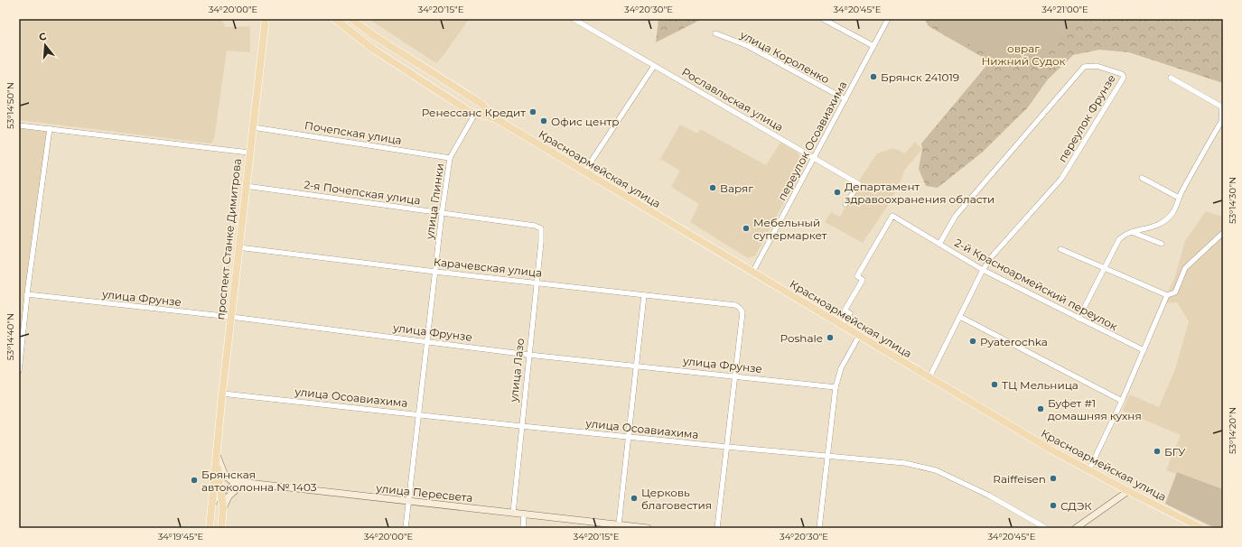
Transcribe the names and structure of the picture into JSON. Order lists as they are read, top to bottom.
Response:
{
  "streets": {
    "main road": ["Красноармейская улица", "проспект Станке Димитрова", "улица Пересвета"],
    "street": [
      "улица Короленко",
      "Рославльская улица",
      "переулок Фрунзе",
      "Почепская улица",
      "переулок Осоавиахима",
      "2-я Почепская улица",
      "улица Глинки",
      "Карачевская улица",
      "2-й Красноармейский переулок",
      "улица Фрунзе",
      "улица Лазо",
      "улица Осоавиахима"
    ]
  },
  "crossings": [
    ["улица Короленко", "переулок Осоавиахима"],
    ["Рославльская улица", "переулок Осоавиахима"],
    ["переулок Фрунзе", "Красноармейская улица"],
    ["переулок Фрунзе", "2-й Красноармейский переулок"],
    ["Почепская улица", "улица Глинки"],
    ["Почепская улица", "проспект Станке Димитрова"],
    ["переулок Осоавиахима", "Красноармейская улица"],
    ["Красноармейская улица", "2-й Красноармейский переулок"],
    ["2-я Почепская улица", "улица Глинки"],
    ["2-я Почепская улица", "проспект Станке Димитрова"],
    ["2-я Почепская улица", "улица Лазо"],
    ["улица Глинки", "Карачевская улица"],
    ["улица Глинки", "улица Фрунзе"],
    ["улица Глинки", "улица Осоавиахима"],
    ["улица Глинки", "улица Пересвета"],
    ["проспект Станке Димитрова", "Карачевская улица"],
    ["проспект Станке Димитрова", "улица Фрунзе"],
    ["проспект Станке Димитрова", "улица Осоавиахима"],
    ["проспект Станке Димитрова", "улица Пересвета"],
    ["Карачевская улица", "улица Фрунзе"],
    ["Карачевская улица", "улица Лазо"],
    ["улица Фрунзе", "улица Лазо"],
    ["улица Лазо", "улица Осоавиахима"],
    ["улица Лазо", "улица Пересвета"]
  ],
  "parks": ["овраг Нижний Судок"],
  "places": [
    "Брянск 241019",
    "Ренессанс Кредит",
    "Офис центр",
    "Варяг",
    "Департамент здравоохранения области",
    "Мебельный супермаркет",
    "Poshale",
    "Pyaterochka",
    "ТЦ Мельница",
    "Буфет #1 домашняя кухня",
    "БГУ",
    "Raiffeisen",
    "Брянская автоколонна № 1403",
    "Церковь благовестия",
    "СДЭК"
  ],
  "north": "top",
  "coordinates": [
    "34°20'00\"E",
    "34°20'15\"E",
    "34°20'30\"E",
    "34°20'45\"E",
    "34°21'00\"E",
    "53°14'50\"N",
    "53°14'30\"N",
    "53°14'40\"N",
    "53°14'20\"N",
    "34°19'45\"E"
  ]
}
